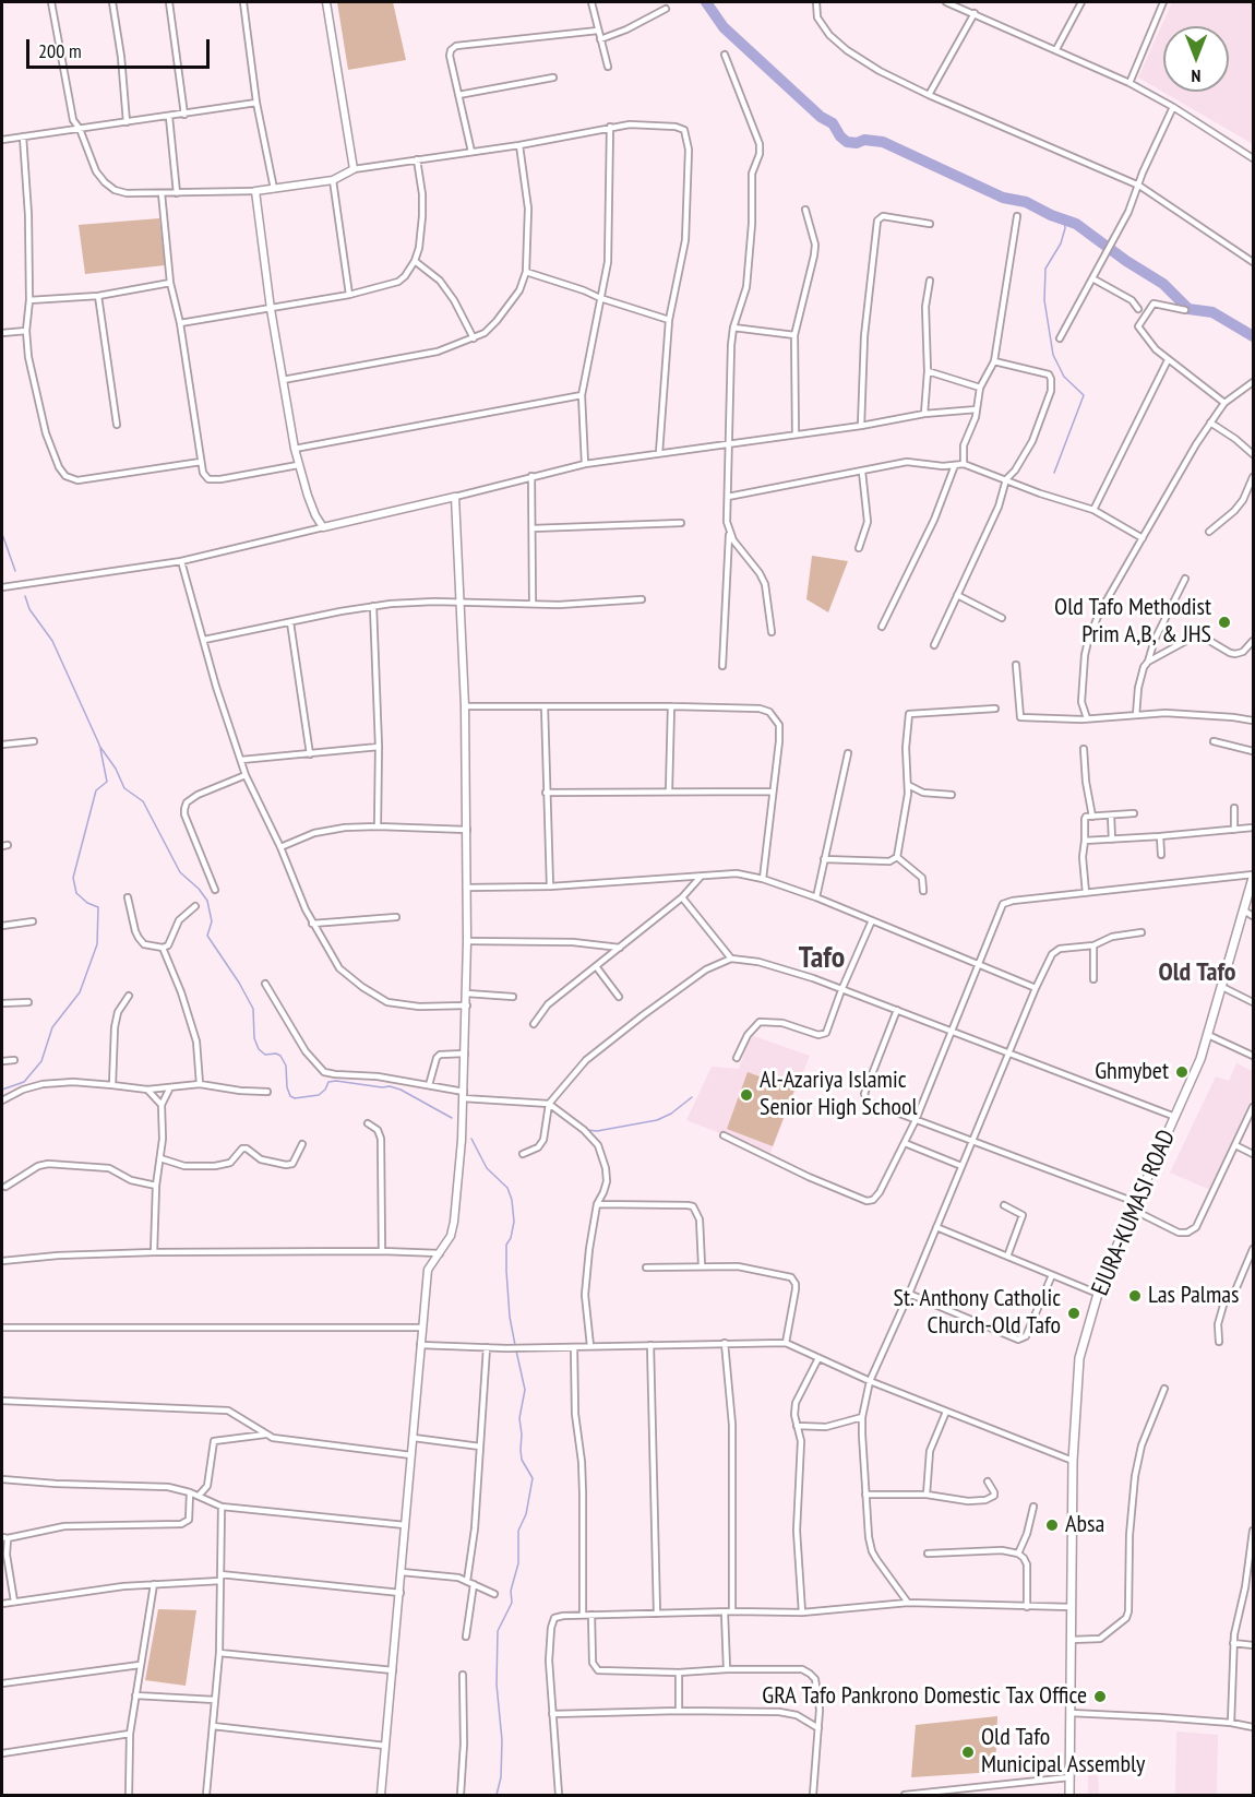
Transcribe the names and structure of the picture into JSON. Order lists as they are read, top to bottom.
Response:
{
  "streets": {
    "main road": ["EJURA-KUMASI ROAD"]
  },
  "districts": ["Tafo", "Old Tafo"],
  "places": [
    "Old Tafo Methodist Prim A,B, & JHS",
    "Ghmybet",
    "Al-Azariya Islamic Senior High School",
    "Las Palmas",
    "St. Anthony Catholic Church-Old Tafo",
    "Absa",
    "GRA Tafo Pankrono Domestic Tax Office",
    "Old Tafo Municipal Assembly"
  ],
  "scale_bar": "200 m",
  "north": "bottom"
}
